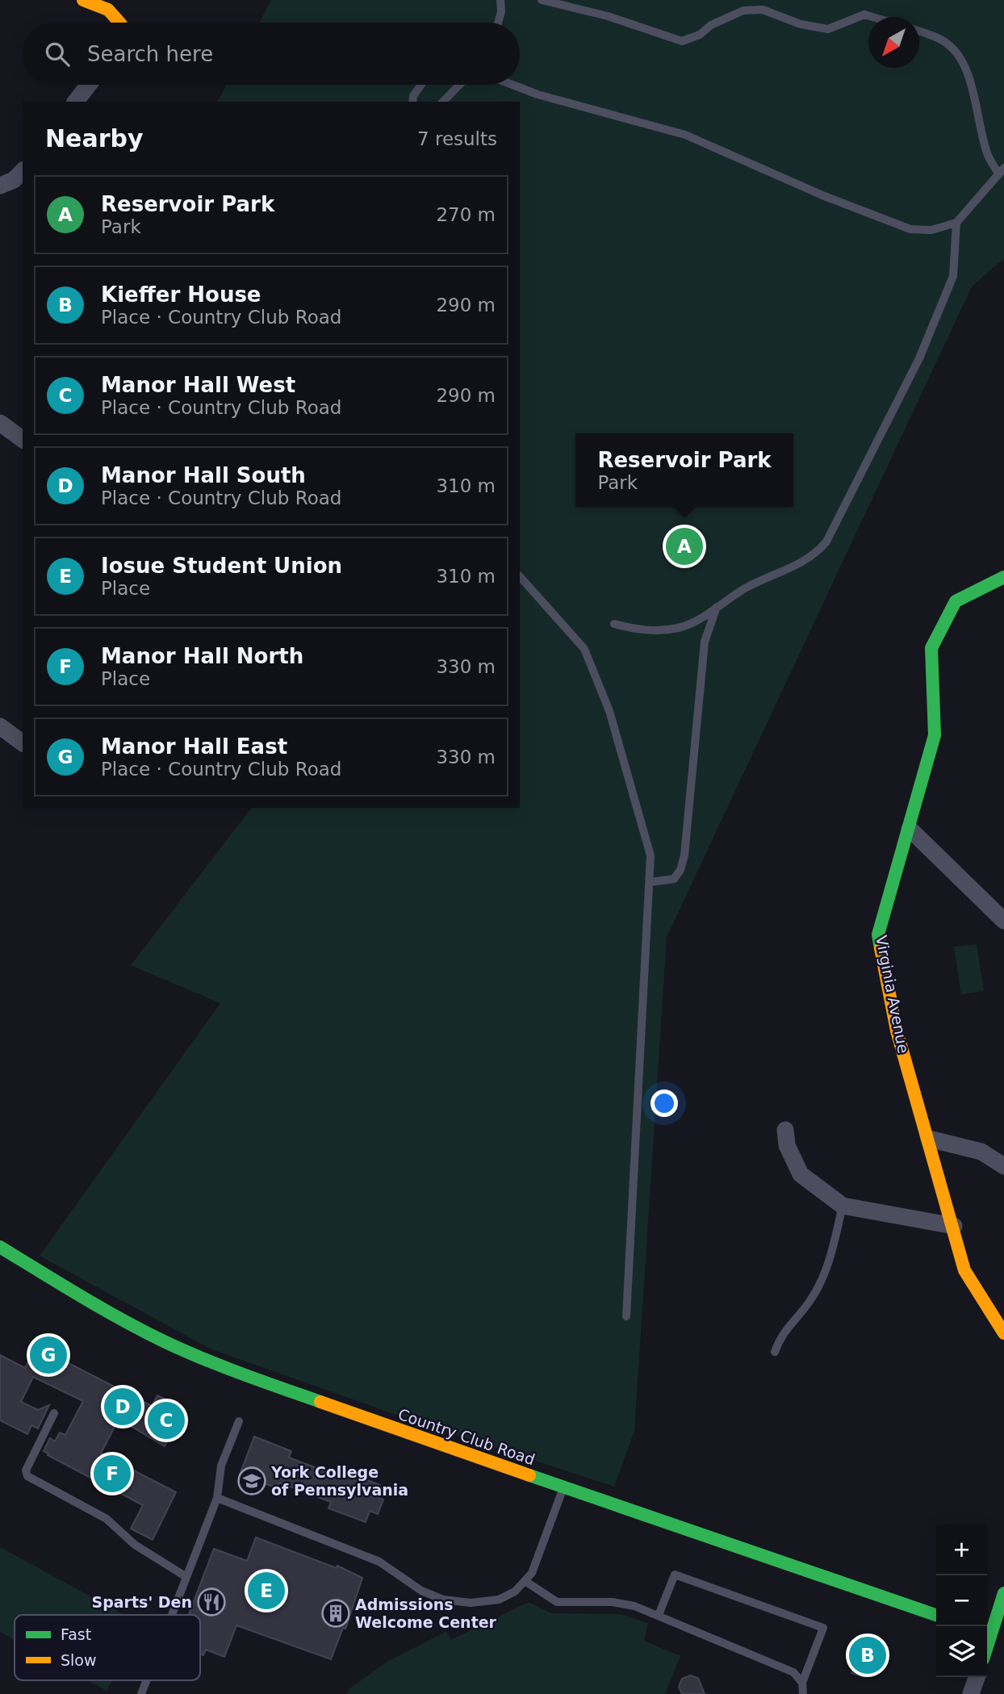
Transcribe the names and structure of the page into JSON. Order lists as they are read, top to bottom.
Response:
{
  "streets": {
    "main road": ["Virginia Avenue", "Country Club Road"]
  },
  "places": {
    "school or university": ["York College of Pennsylvania"],
    "restaurant": ["Sparts' Den"],
    "building": ["Admissions Welcome Center"]
  },
  "legend": ["Fast", "Slow"],
  "north": "bottom left",
  "page": {
    "search": "Search here",
    "heading": ["Nearby", "7 results"],
    "list": [
      {
        "mark": "A",
        "name": "Reservoir Park",
        "note": "Park",
        "value": "270 m"
      },
      {
        "mark": "B",
        "name": "Kieffer House",
        "note": "Place · Country Club Road",
        "value": "290 m"
      },
      {
        "mark": "C",
        "name": "Manor Hall West",
        "note": "Place · Country Club Road",
        "value": "290 m"
      },
      {
        "mark": "D",
        "name": "Manor Hall South",
        "note": "Place · Country Club Road",
        "value": "310 m"
      },
      {
        "mark": "E",
        "name": "Iosue Student Union",
        "note": "Place",
        "value": "310 m"
      },
      {
        "mark": "F",
        "name": "Manor Hall North",
        "note": "Place",
        "value": "330 m"
      },
      {
        "mark": "G",
        "name": "Manor Hall East",
        "note": "Place · Country Club Road",
        "value": "330 m"
      }
    ],
    "popup": ["Reservoir Park", "Park"],
    "pins": [
      "A",
      "G",
      "D",
      "C",
      "F",
      "E",
      "B"
    ],
    "map_buttons": ["+", "−"]
  }
}
